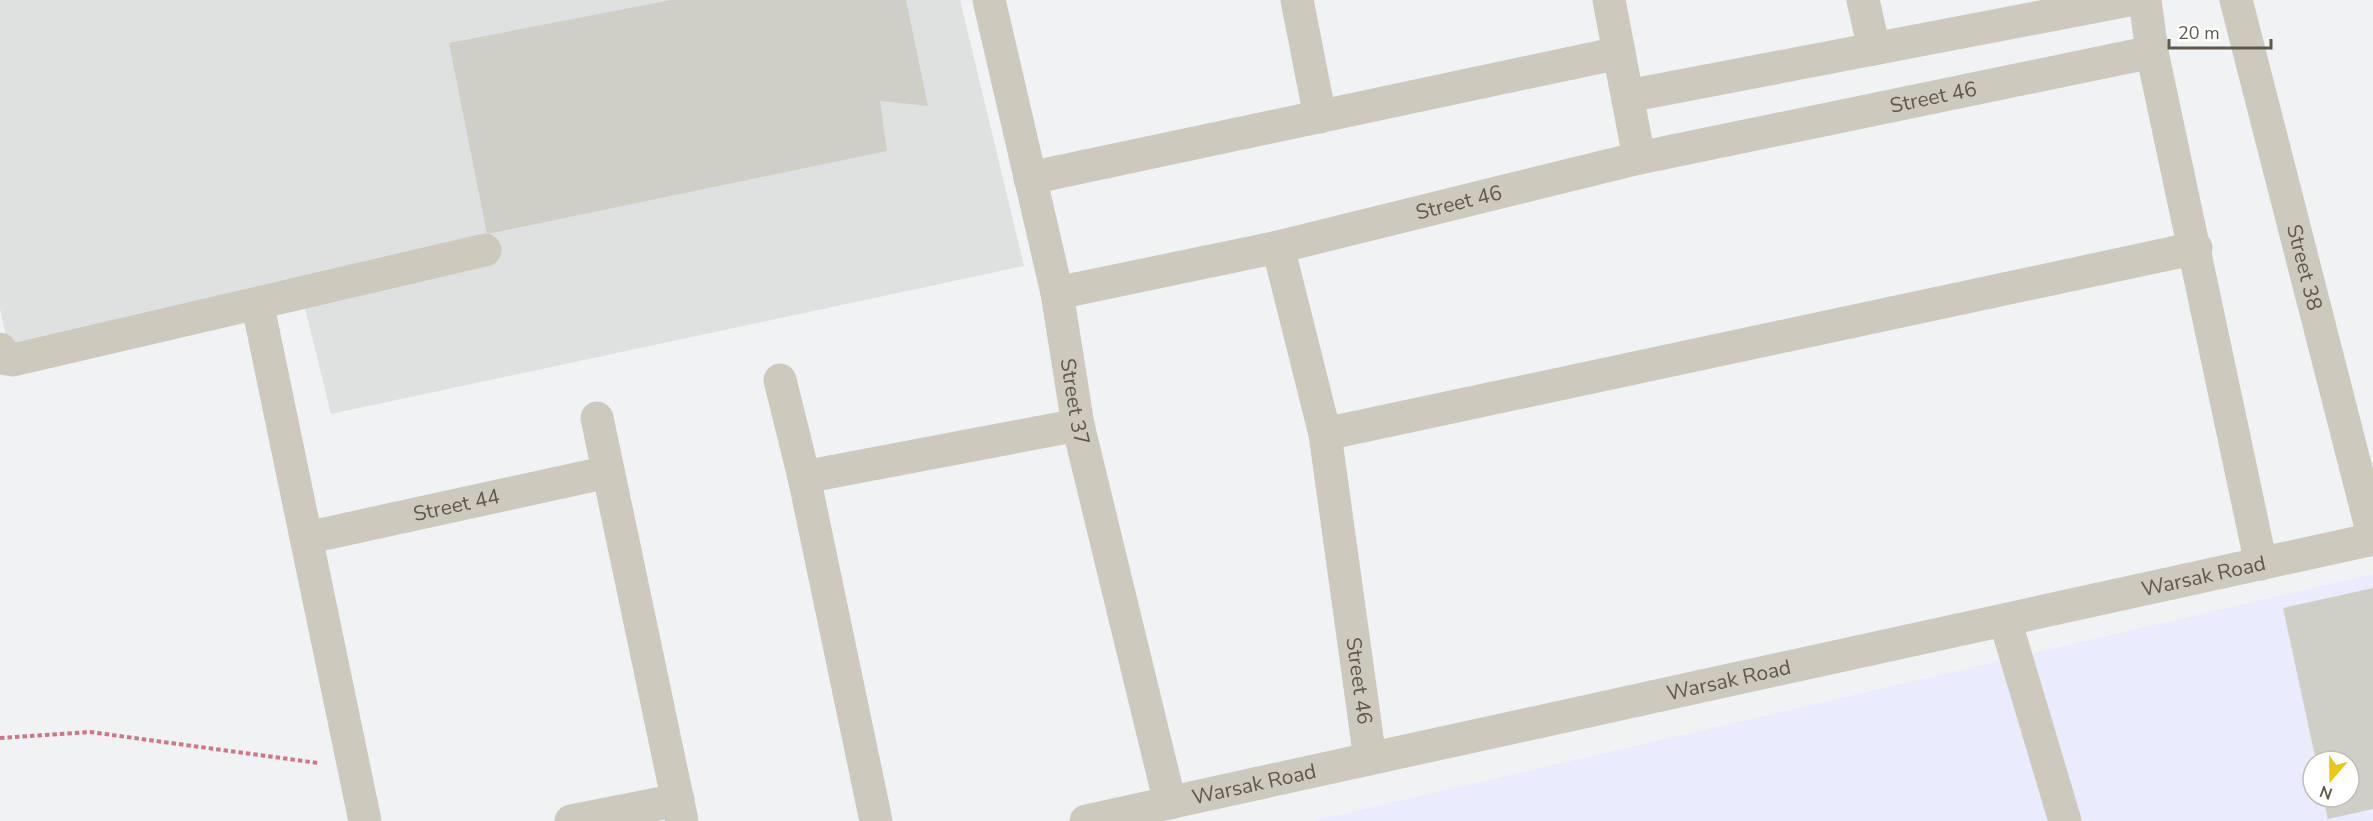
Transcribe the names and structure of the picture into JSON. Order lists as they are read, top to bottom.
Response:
{
  "streets": {
    "street": [
      "Street 46",
      "Street 38",
      "Street 37",
      "Street 44",
      "Warsak Road"
    ]
  },
  "crossings": [
    ["Street 46", "Warsak Road"],
    ["Street 38", "Warsak Road"],
    ["Street 37", "Warsak Road"]
  ],
  "scale_bar": "20 m",
  "north": "bottom"
}
